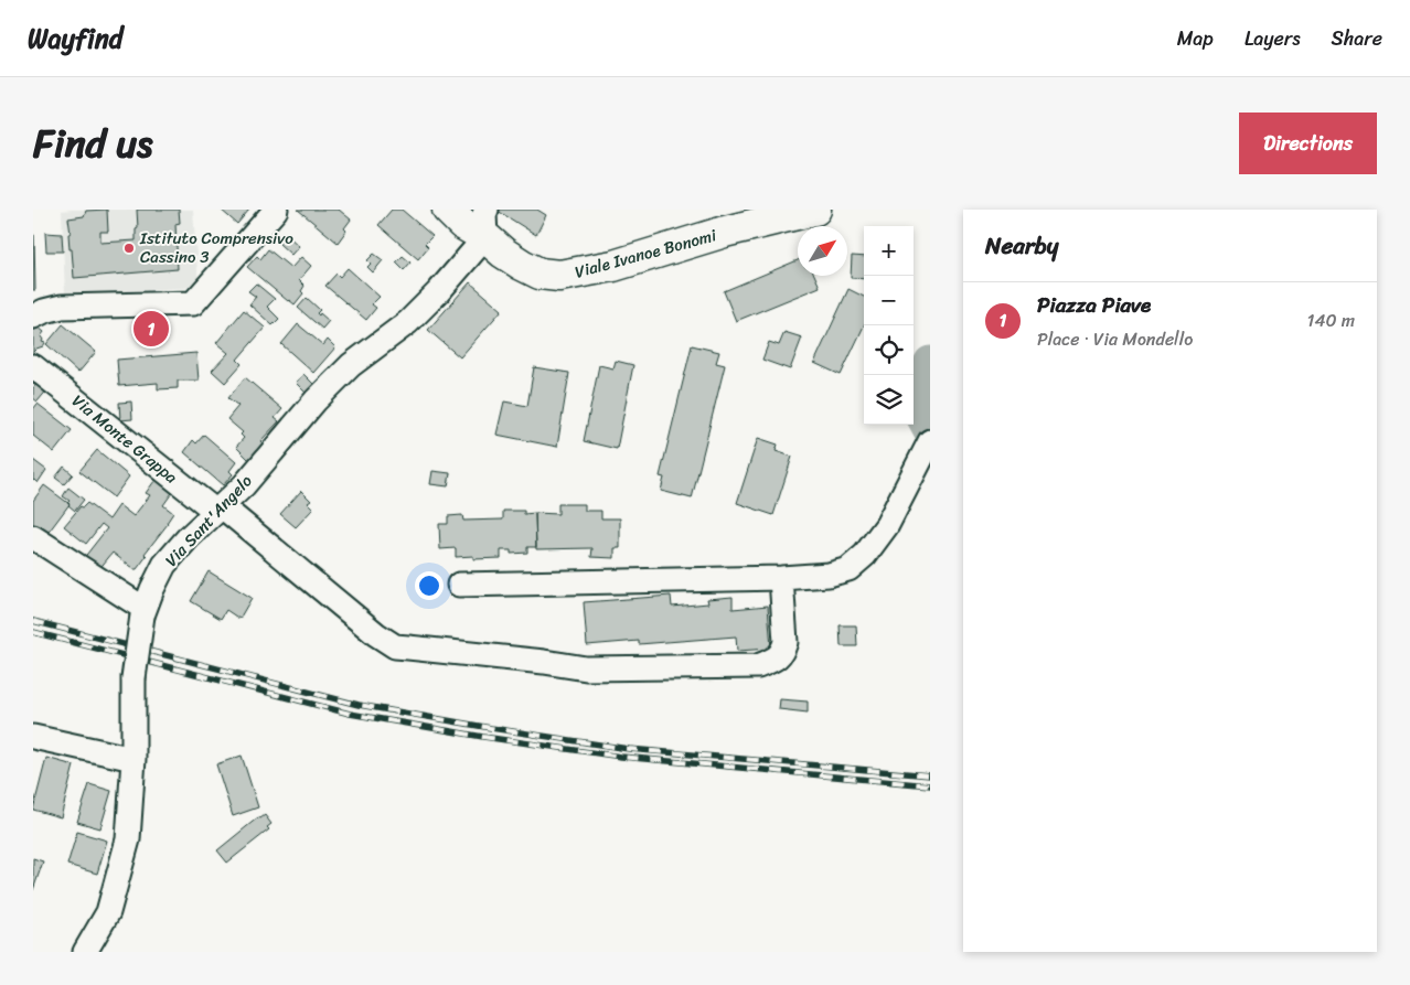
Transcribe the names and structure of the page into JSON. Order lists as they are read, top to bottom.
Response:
{
  "streets": {
    "main road": ["Viale Ivanoe Bonomi"],
    "street": ["Via Monte Grappa", "Via Sant'Angelo"]
  },
  "crossings": [
    ["Viale Ivanoe Bonomi", "Via Sant'Angelo"],
    ["Via Monte Grappa", "Via Sant'Angelo"]
  ],
  "places": ["Istituto Comprensivo Cassino 3"],
  "north": "top right",
  "page": {
    "header": "Wayfind",
    "nav": ["Map", "Layers", "Share"],
    "title": "Find us",
    "buttons": "Directions",
    "heading": "Nearby",
    "map_buttons": ["+", "−"],
    "list": [
      {
        "mark": "1",
        "name": "Piazza Piave",
        "note": "Place · Via Mondello",
        "value": "140 m"
      }
    ],
    "pins": "1"
  }
}
